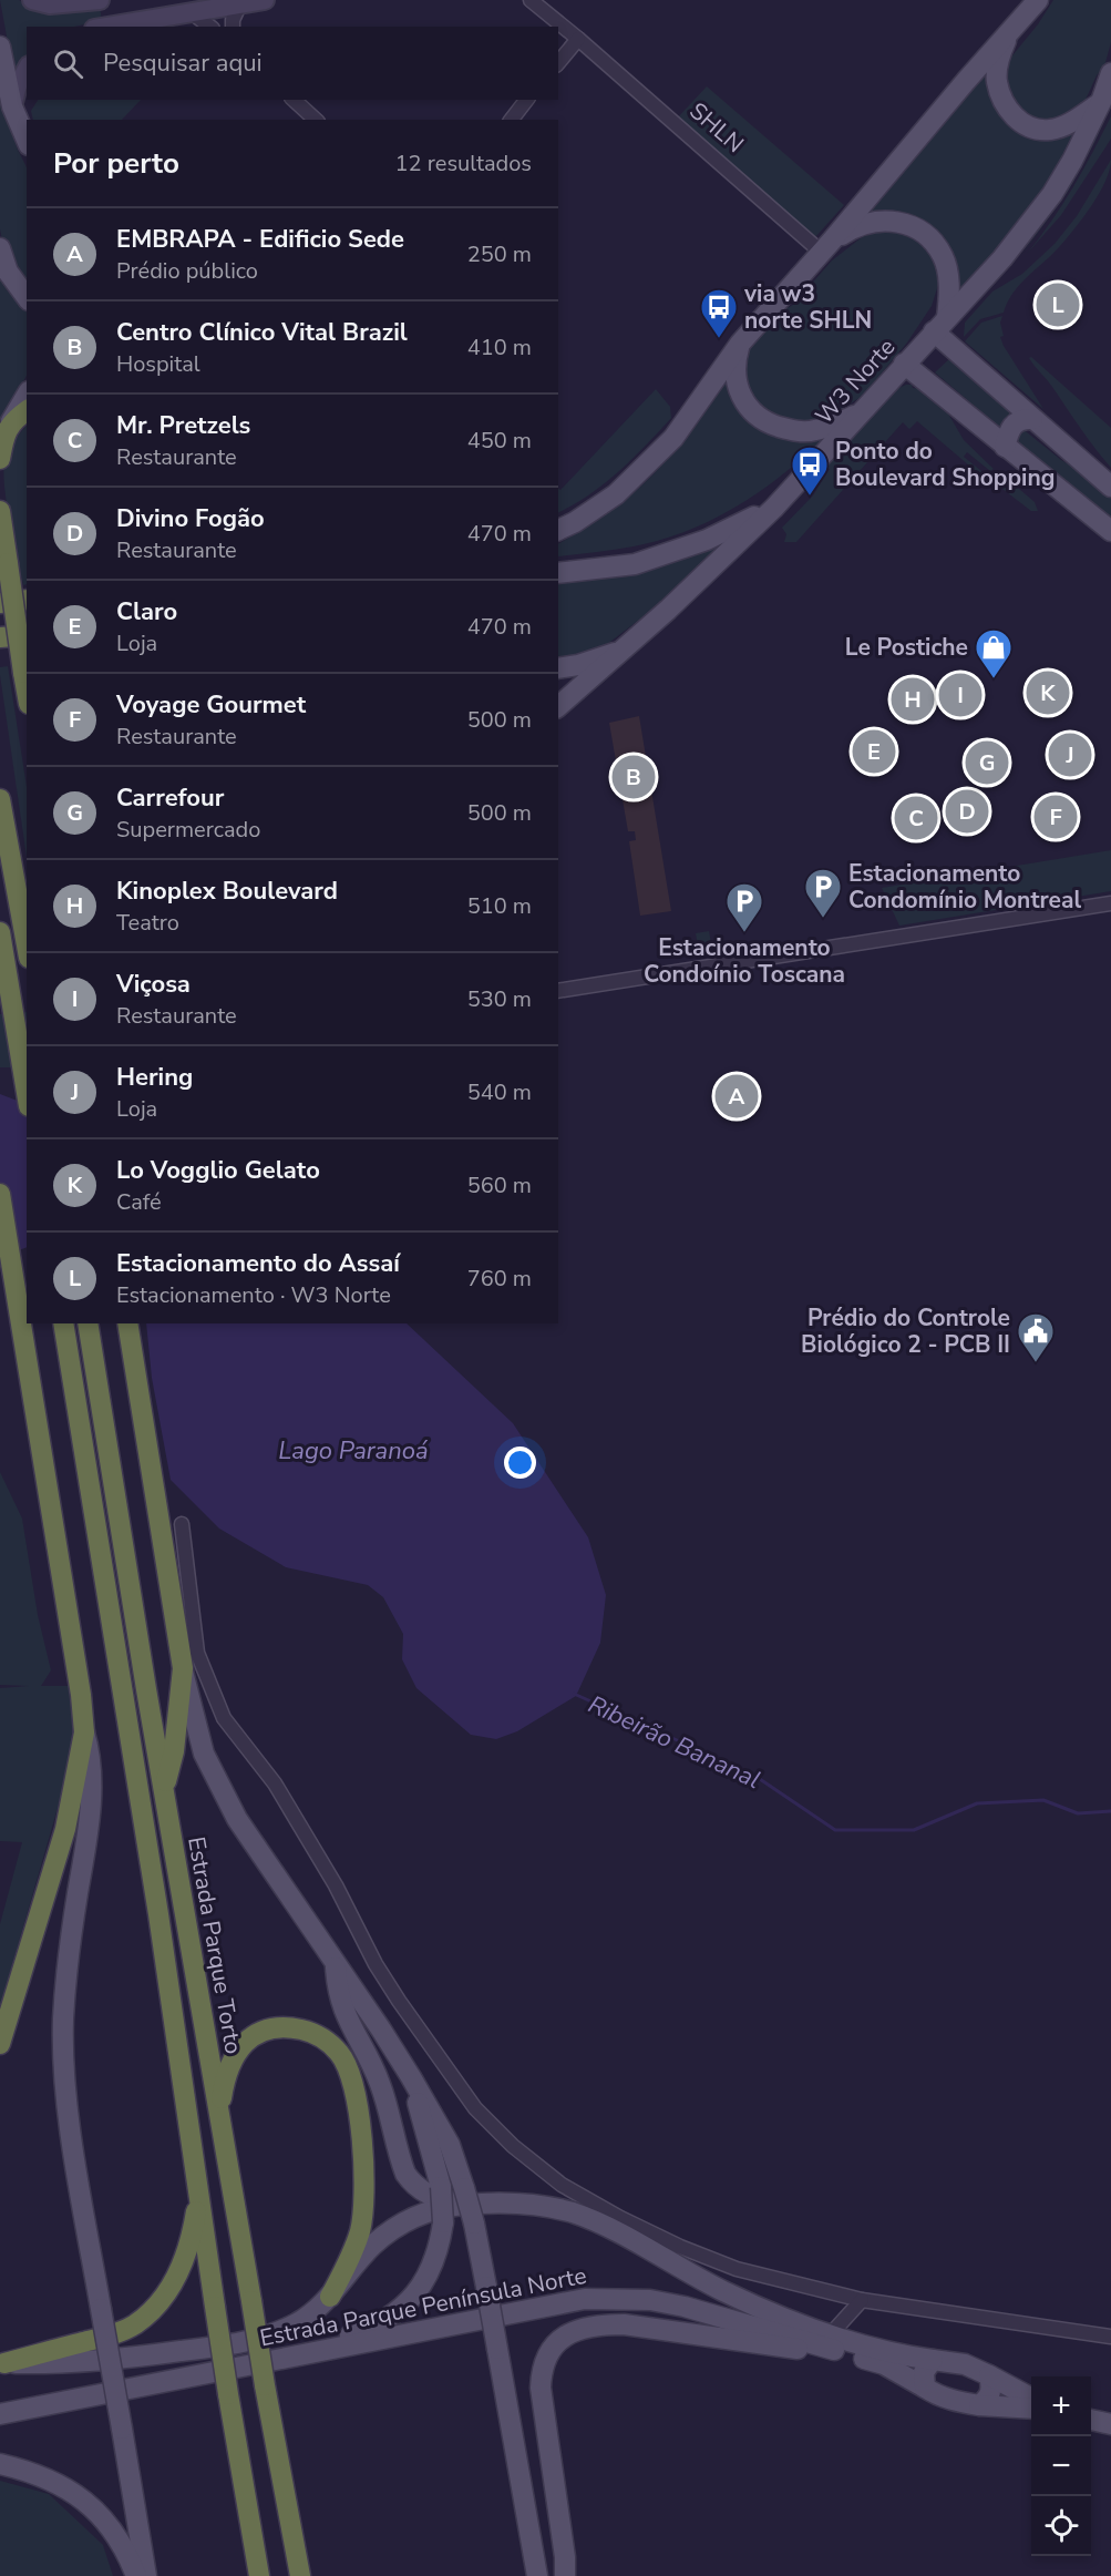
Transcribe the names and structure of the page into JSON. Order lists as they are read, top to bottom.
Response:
{
  "streets": {
    "highway": ["Estrada Parque Torto"],
    "main road": ["W3 Norte", "Estrada Parque Península Norte"],
    "street": ["SHLN"]
  },
  "crossings": [
    ["SHLN", "W3 Norte"]
  ],
  "water": ["Lago Paranoá", "Ribeirão Bananal"],
  "places": {
    "bus stop": ["via w3 norte SHLN", "Ponto do Boulevard Shopping"],
    "shop": ["Le Postiche"],
    "parking": ["Estacionamento Condomínio Montreal", "Estacionamento Condoínio Toscana"],
    "public building": ["Prédio do Controle Biológico 2 - PCB II"]
  },
  "page": {
    "search": "Pesquisar aqui",
    "heading": ["Por perto", "12 resultados"],
    "list": [
      {
        "mark": "A",
        "name": "EMBRAPA - Edificio Sede",
        "note": "Prédio público",
        "value": "250 m"
      },
      {
        "mark": "B",
        "name": "Centro Clínico Vital Brazil",
        "note": "Hospital",
        "value": "410 m"
      },
      {
        "mark": "C",
        "name": "Mr. Pretzels",
        "note": "Restaurante",
        "value": "450 m"
      },
      {
        "mark": "D",
        "name": "Divino Fogão",
        "note": "Restaurante",
        "value": "470 m"
      },
      {
        "mark": "E",
        "name": "Claro",
        "note": "Loja",
        "value": "470 m"
      },
      {
        "mark": "F",
        "name": "Voyage Gourmet",
        "note": "Restaurante",
        "value": "500 m"
      },
      {
        "mark": "G",
        "name": "Carrefour",
        "note": "Supermercado",
        "value": "500 m"
      },
      {
        "mark": "H",
        "name": "Kinoplex Boulevard",
        "note": "Teatro",
        "value": "510 m"
      },
      {
        "mark": "I",
        "name": "Viçosa",
        "note": "Restaurante",
        "value": "530 m"
      },
      {
        "mark": "J",
        "name": "Hering",
        "note": "Loja",
        "value": "540 m"
      },
      {
        "mark": "K",
        "name": "Lo Vogglio Gelato",
        "note": "Café",
        "value": "560 m"
      },
      {
        "mark": "L",
        "name": "Estacionamento do Assaí",
        "note": "Estacionamento · W3 Norte",
        "value": "760 m"
      }
    ],
    "pins": [
      "L",
      "K",
      "I",
      "H",
      "E",
      "J",
      "G",
      "B",
      "D",
      "F",
      "C",
      "A"
    ],
    "map_buttons": ["+", "−"]
  }
}
